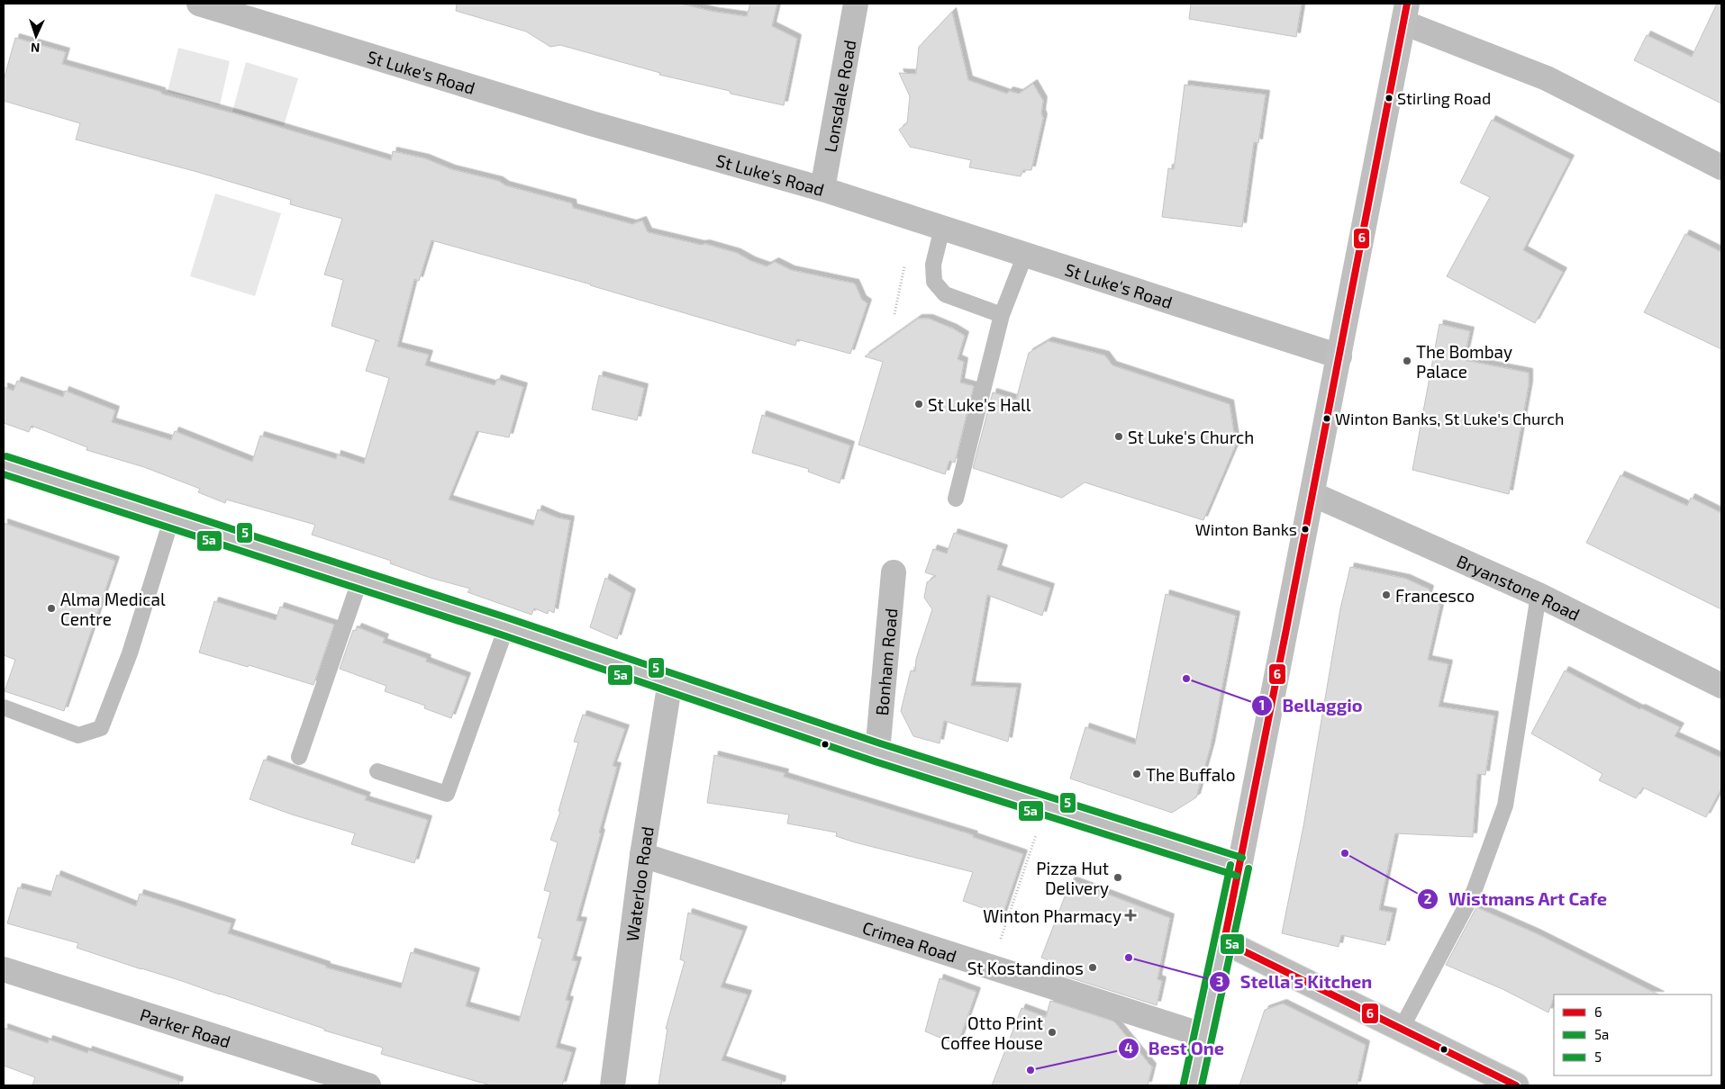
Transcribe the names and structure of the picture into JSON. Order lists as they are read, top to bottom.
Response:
{
  "streets": {
    "street": [
      "St Luke's Road",
      "Lonsdale Road",
      "Bryanstone Road",
      "Bonham Road",
      "Waterloo Road",
      "Crimea Road",
      "Parker Road"
    ]
  },
  "crossings": [
    ["St Luke's Road", "Lonsdale Road"],
    ["Waterloo Road", "Crimea Road"]
  ],
  "places": {
    "other": [
      "Stirling Road",
      "The Bombay Palace",
      "St Luke's Hall",
      "Winton Banks, St Luke's Church",
      "St Luke's Church",
      "Winton Banks",
      "Francesco",
      "Alma Medical Centre",
      "Bellaggio",
      "The Buffalo",
      "Wistmans Art Cafe",
      "Pizza Hut Delivery",
      "Stella's Kitchen",
      "St Kostandinos",
      "Otto Print Coffee House",
      "Best One"
    ],
    "health": ["Winton Pharmacy"]
  },
  "lines": ["transit line 6", "transit line 5", "transit line 5a"],
  "legend": ["6", "5a", "5"],
  "north": "bottom"
}
